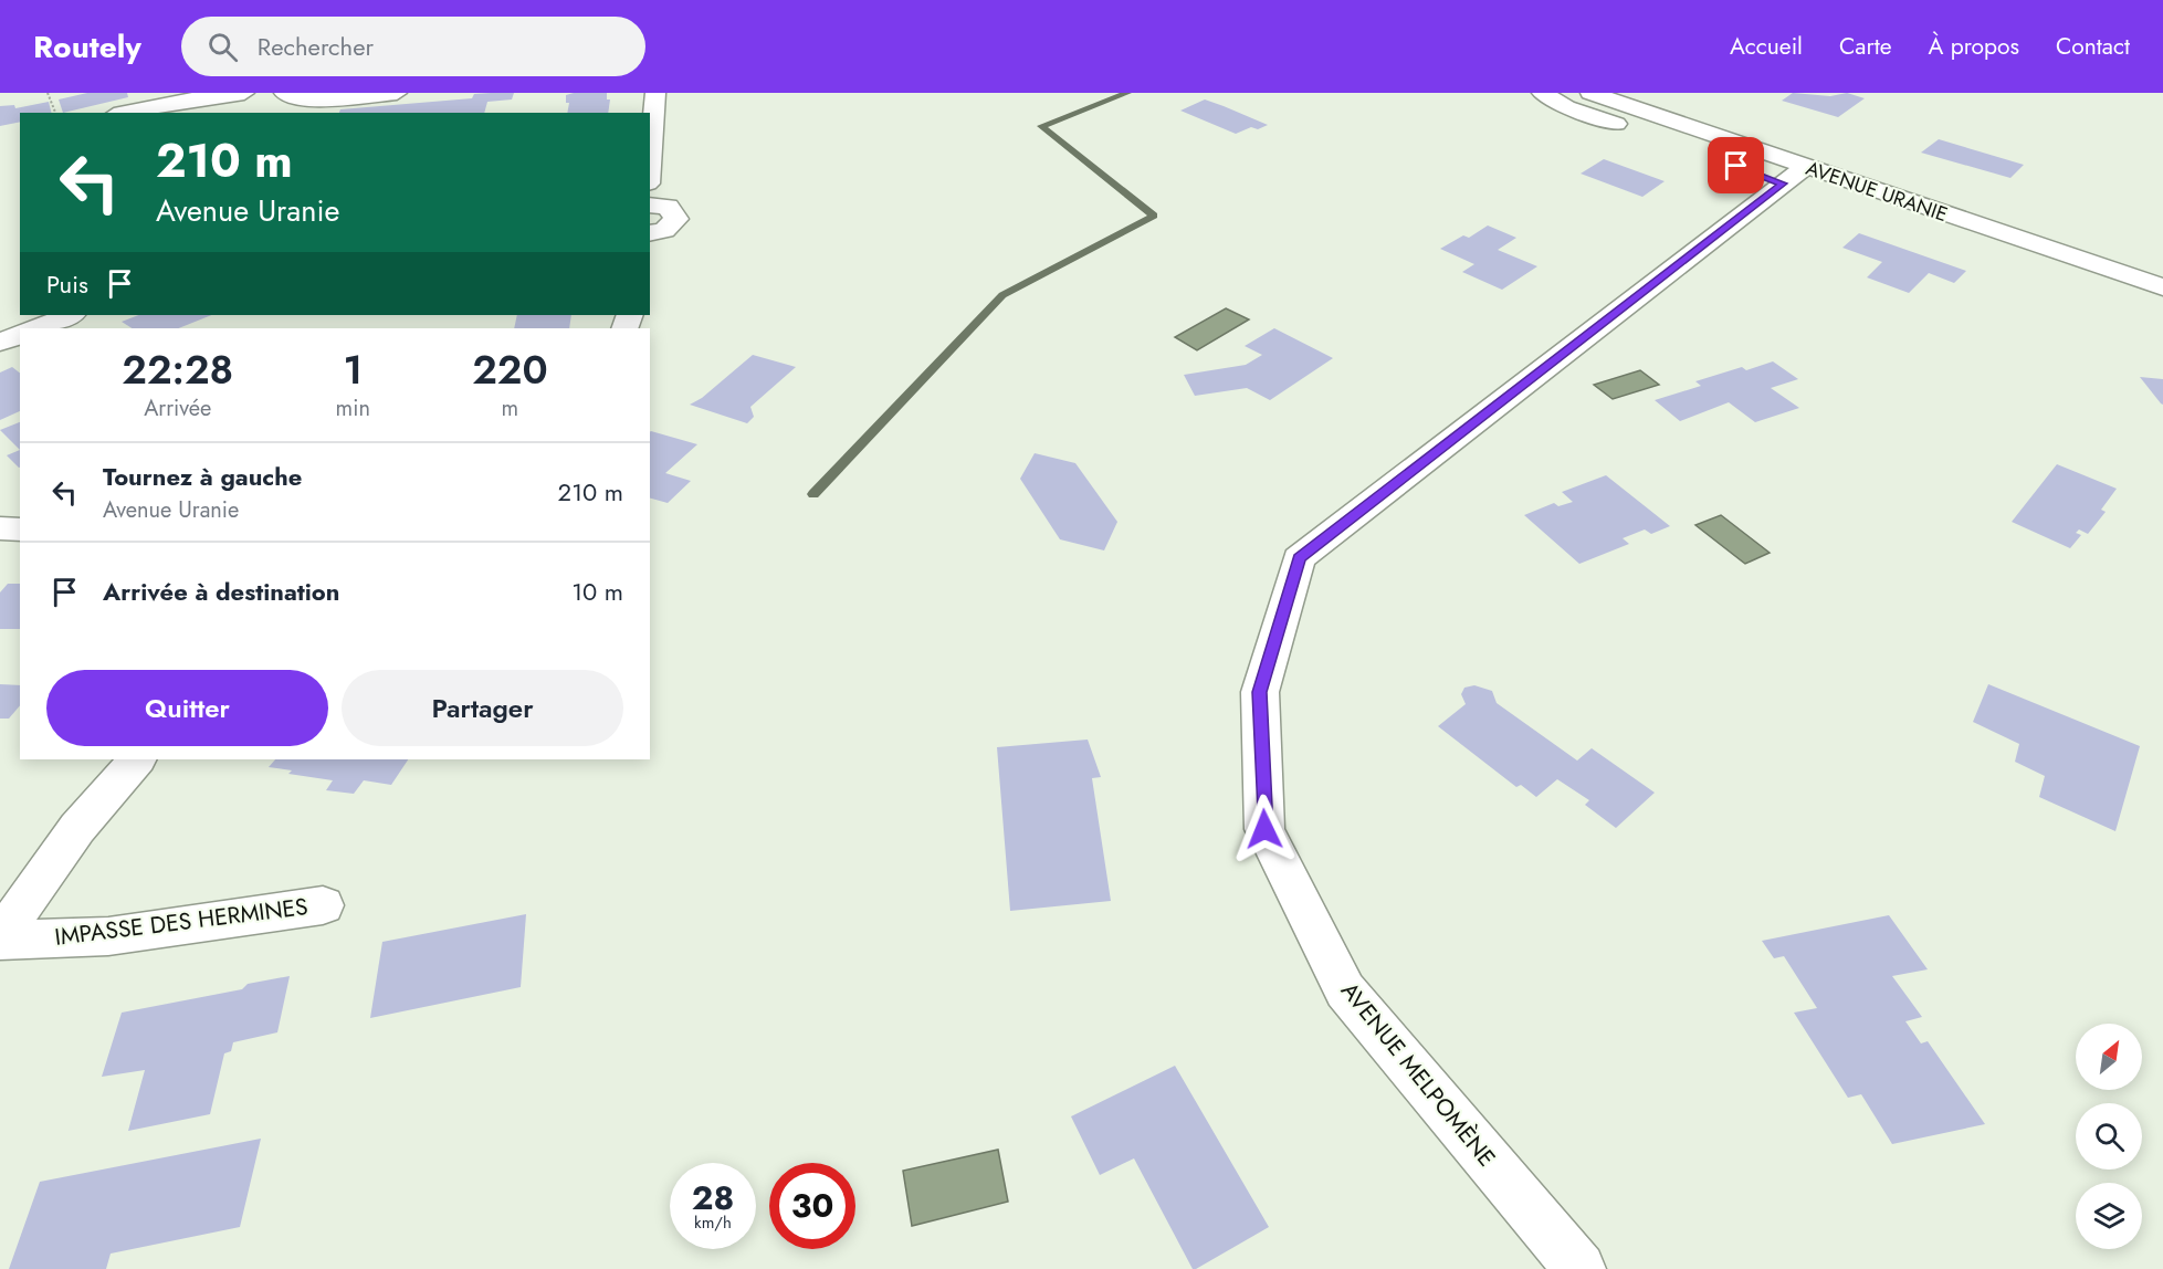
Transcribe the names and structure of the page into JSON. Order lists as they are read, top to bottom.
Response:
{
  "streets": {
    "street": ["AVENUE URANIE", "IMPASSE DES HERMINES", "AVENUE MELPOMÈNE"]
  },
  "crossings": [
    ["AVENUE URANIE", "AVENUE MELPOMÈNE"]
  ],
  "north": "top right",
  "page": {
    "header": "Routely",
    "search": "Rechercher",
    "nav": [
      "Accueil",
      "Carte",
      "À propos",
      "Contact"
    ],
    "turn": ["210 m", "Avenue Uranie"],
    "then": "Puis",
    "eta": [
      "22:28",
      "Arrivée",
      "1",
      "min",
      "220",
      "m"
    ],
    "list": [
      {
        "name": "Tournez à gauche",
        "note": "Avenue Uranie",
        "value": "210 m"
      },
      {
        "name": "Arrivée à destination",
        "value": "10 m"
      }
    ],
    "buttons": ["Quitter", "Partager"],
    "speed": "28 km/h",
    "limit": "30"
  }
}
